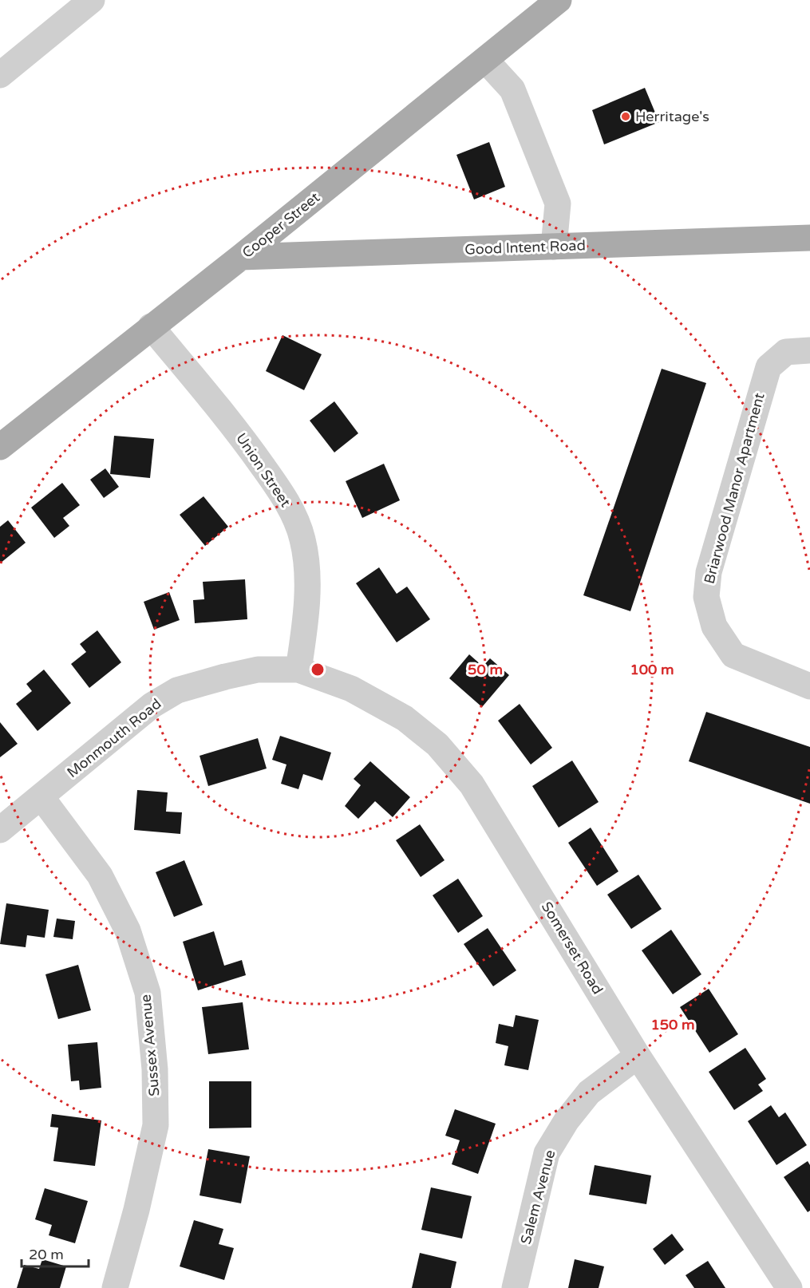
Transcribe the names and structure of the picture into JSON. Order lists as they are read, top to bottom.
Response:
{
  "streets": {
    "main road": ["Cooper Street", "Good Intent Road"],
    "street": [
      "Union Street",
      "Briarwood Manor Apartment",
      "Monmouth Road",
      "Somerset Road",
      "Sussex Avenue",
      "Salem Avenue"
    ]
  },
  "crossings": [
    ["Cooper Street", "Good Intent Road"],
    ["Cooper Street", "Union Street"],
    ["Union Street", "Monmouth Road"],
    ["Union Street", "Somerset Road"],
    ["Monmouth Road", "Somerset Road"],
    ["Monmouth Road", "Sussex Avenue"],
    ["Somerset Road", "Salem Avenue"]
  ],
  "places": ["Herritage's"],
  "scale_bar": "20 m",
  "rings": ["50 m", "100 m", "150 m"]
}
